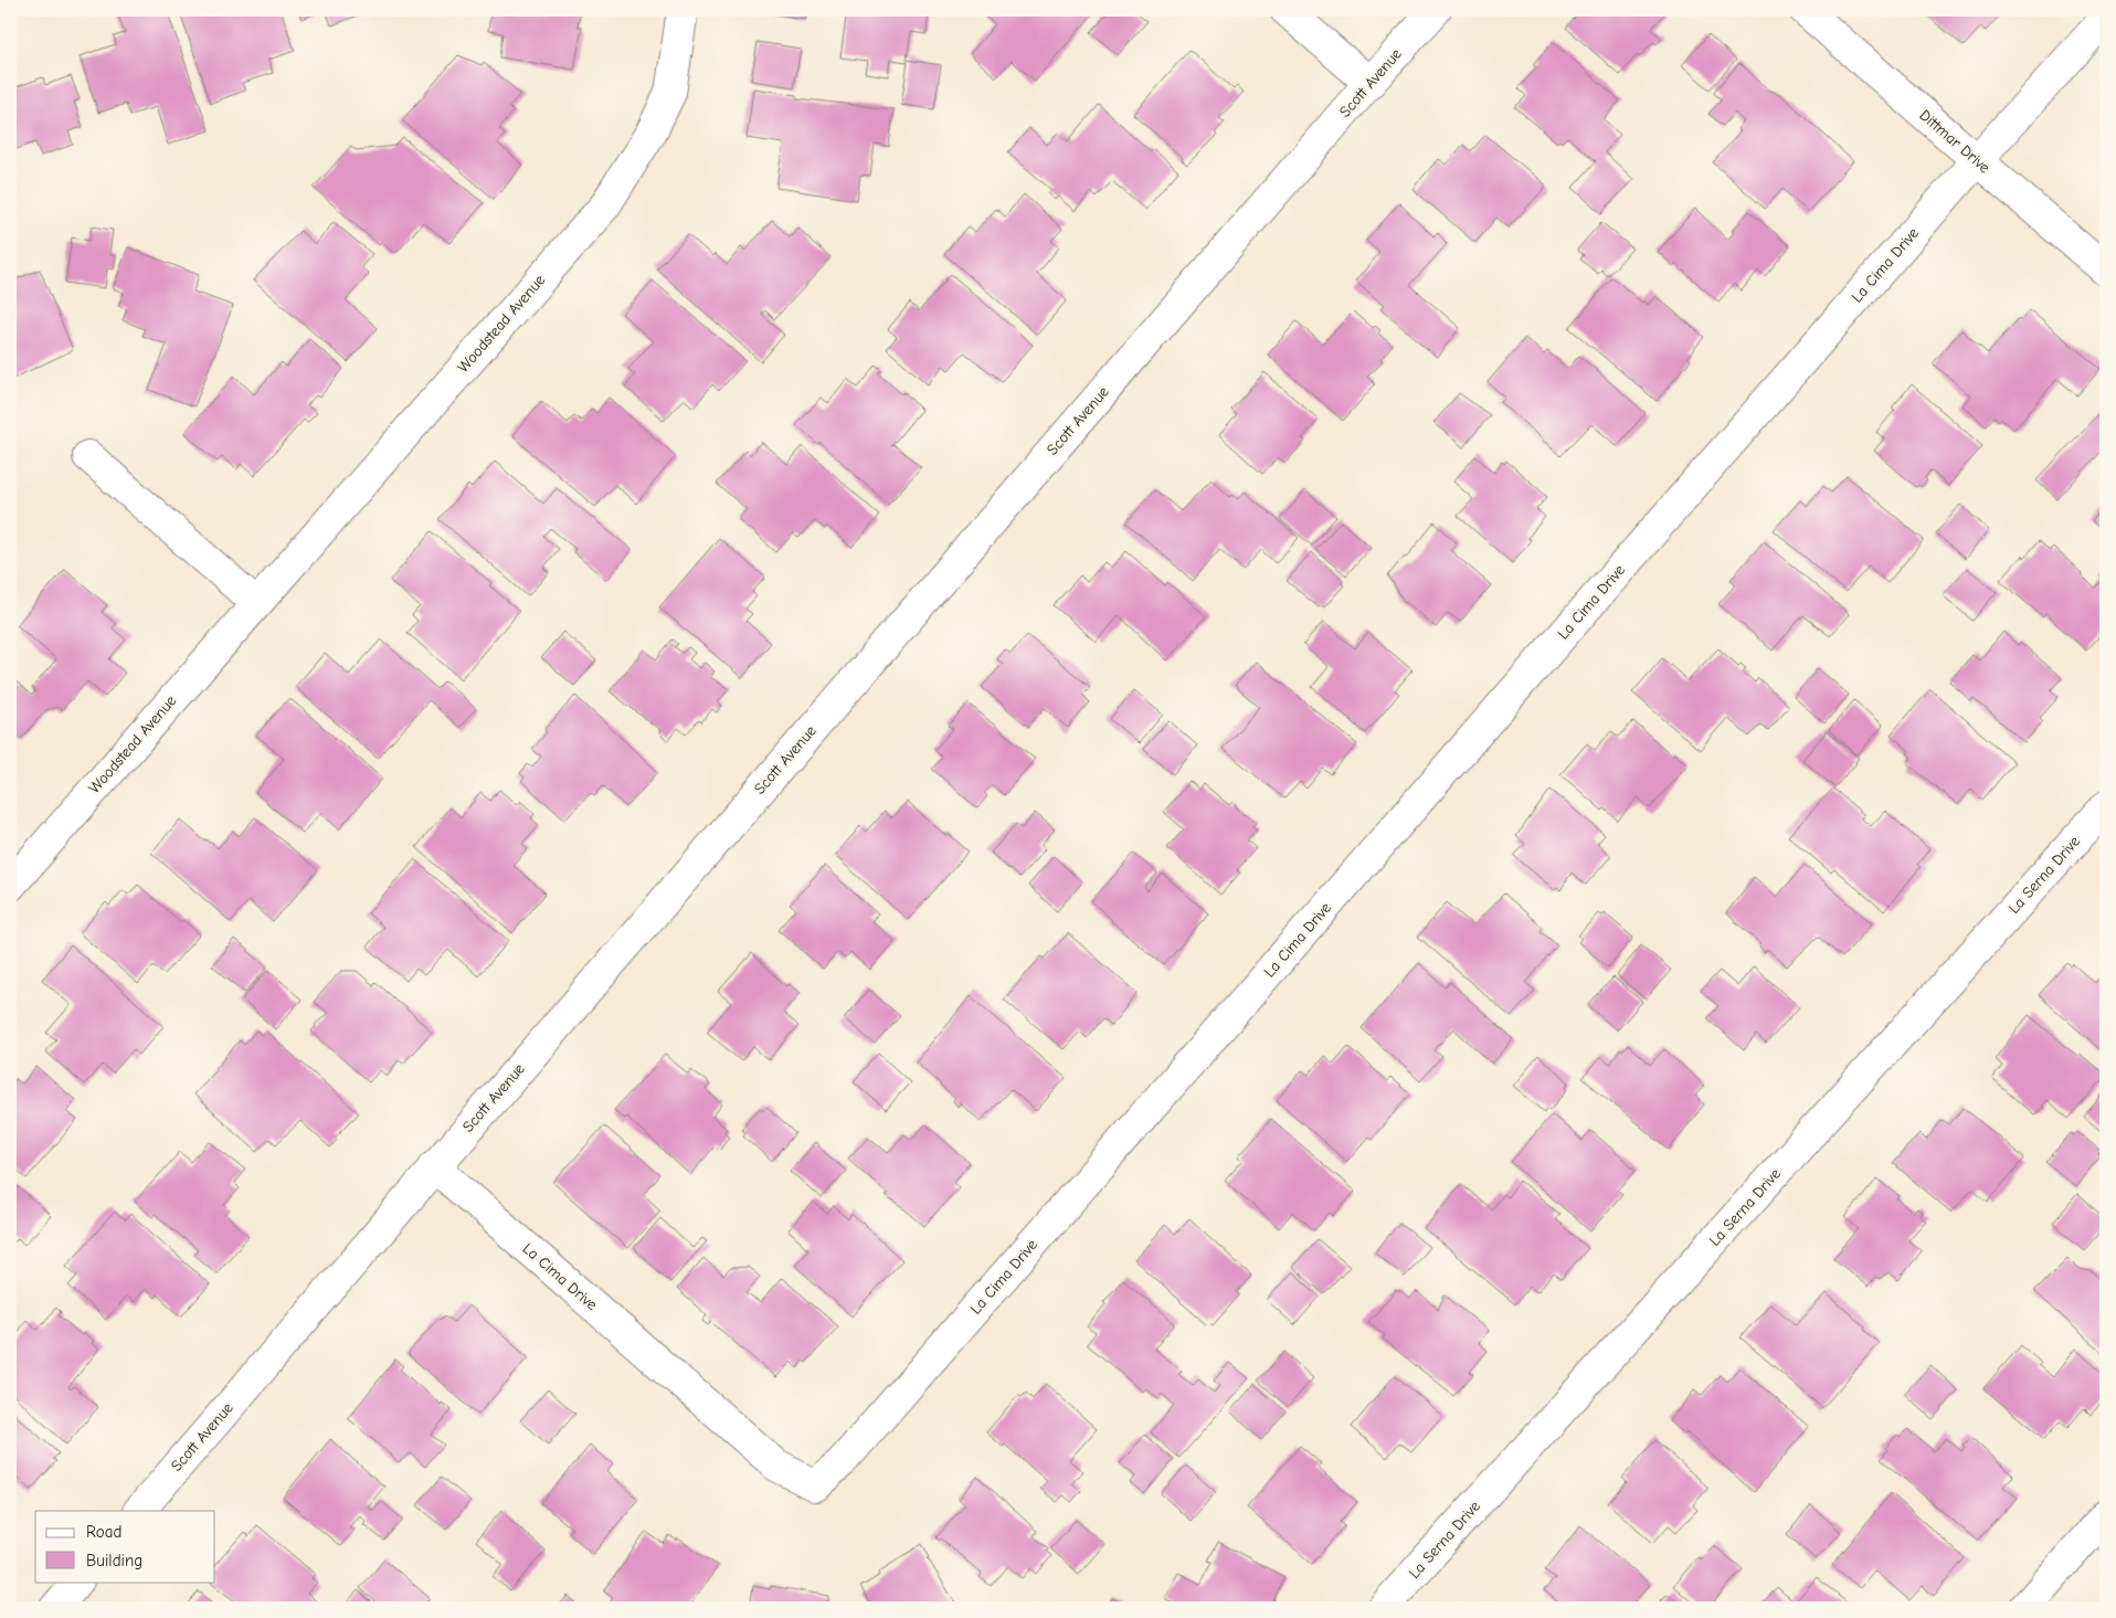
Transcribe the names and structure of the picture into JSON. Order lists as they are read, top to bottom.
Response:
{
  "streets": {
    "street": [
      "Scott Avenue",
      "Dittmar Drive",
      "La Cima Drive",
      "Woodstead Avenue",
      "La Serna Drive"
    ]
  },
  "crossings": [
    ["Scott Avenue", "La Cima Drive"],
    ["Dittmar Drive", "La Cima Drive"]
  ],
  "legend": ["Road", "Building"]
}
